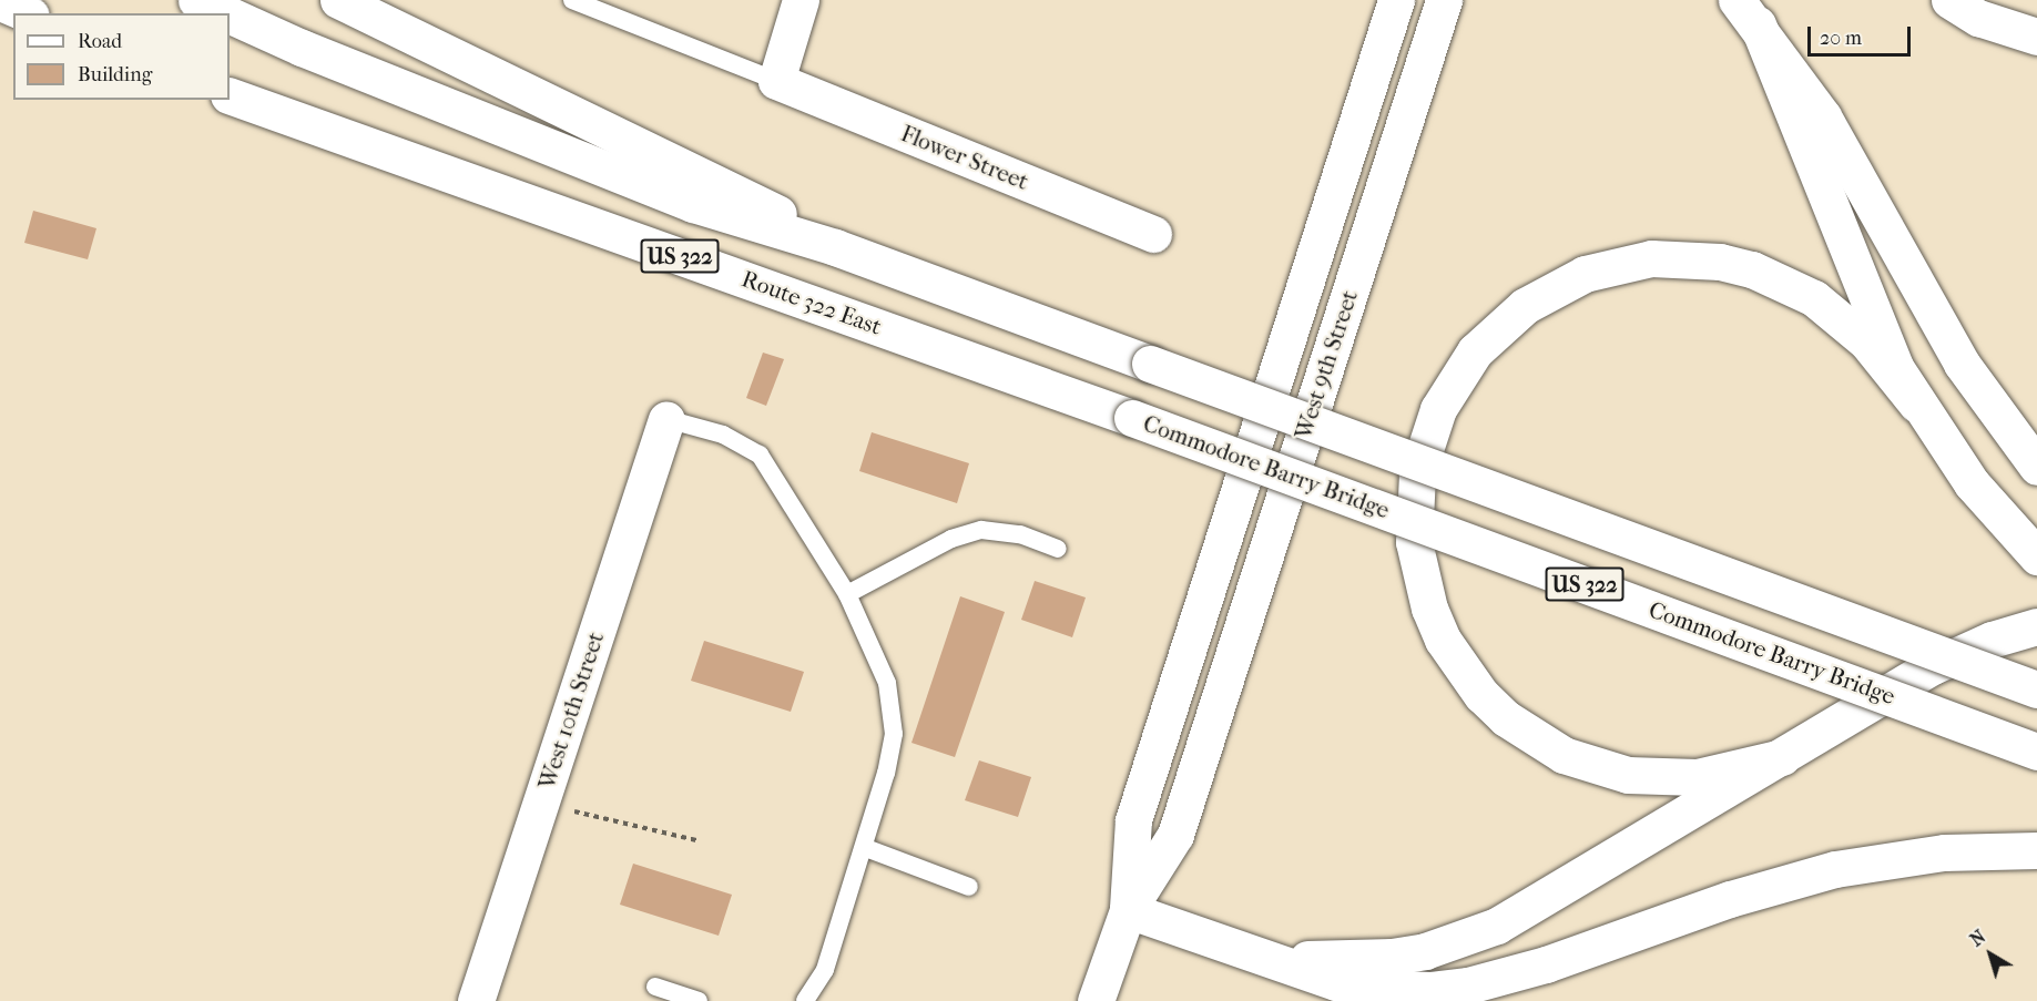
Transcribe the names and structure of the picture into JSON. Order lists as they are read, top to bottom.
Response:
{
  "streets": {
    "main road": [
      "Flower Street",
      "US 322",
      "Route 322 East",
      "West 9th Street",
      "Commodore Barry Bridge",
      "West 10th Street"
    ]
  },
  "crossings": [
    ["Route 322 East", "Commodore Barry Bridge"]
  ],
  "legend": ["Road", "Building"],
  "scale_bar": "20 m",
  "north": "top left"
}
